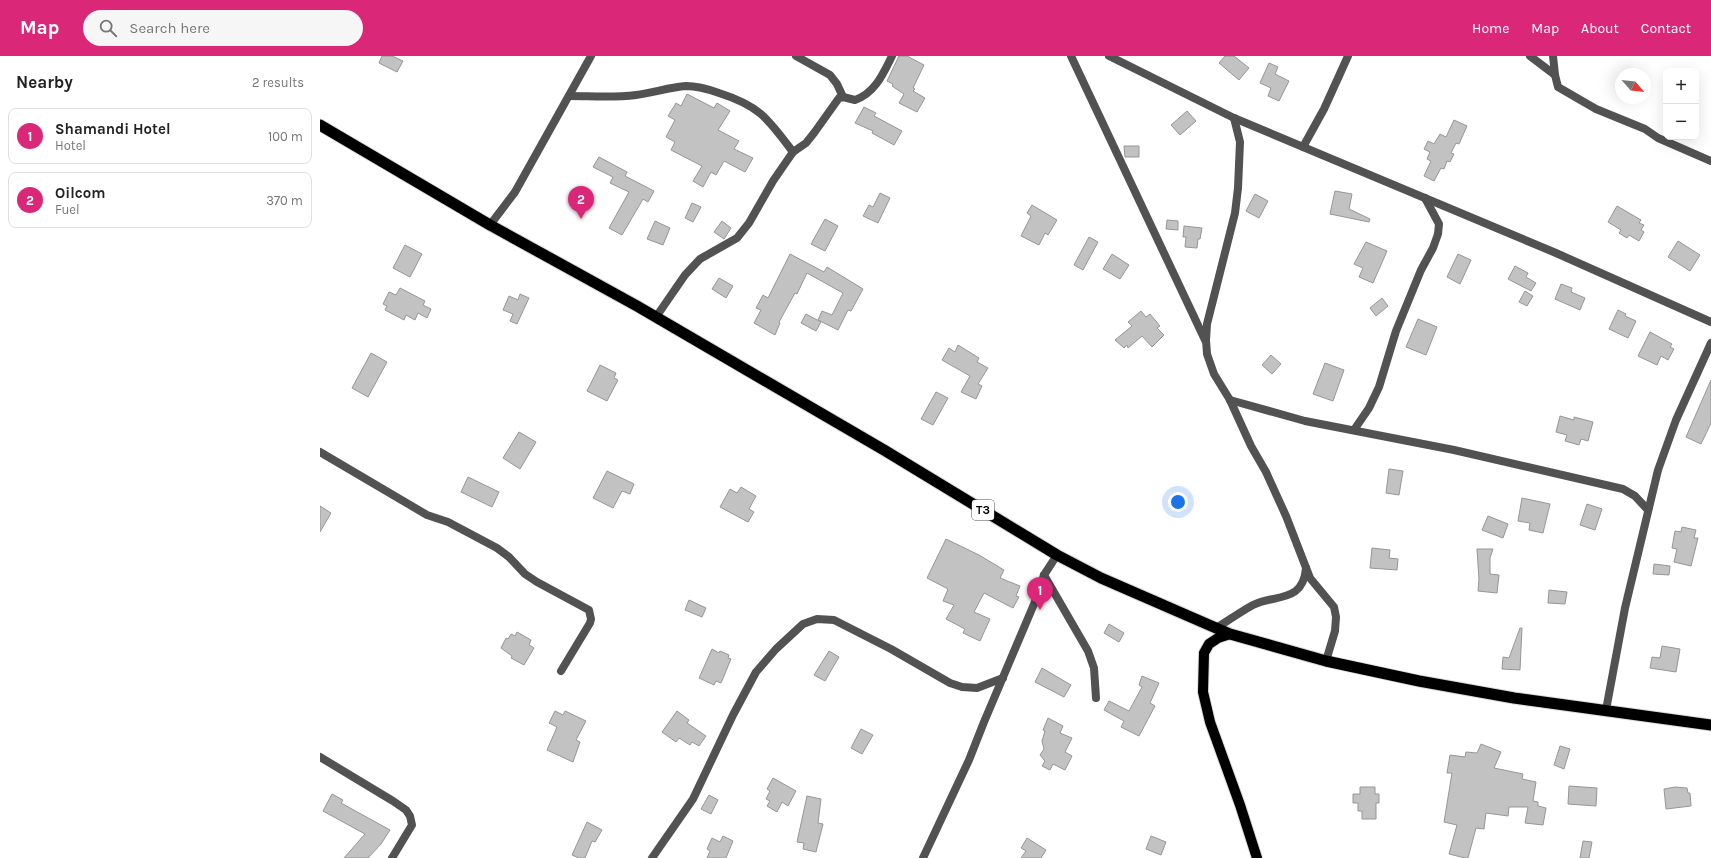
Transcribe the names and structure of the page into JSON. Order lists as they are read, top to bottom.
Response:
{
  "streets": {
    "highway": ["T3"]
  },
  "north": "bottom right",
  "page": {
    "header": "Map",
    "search": "Search here",
    "nav": [
      "Home",
      "Map",
      "About",
      "Contact"
    ],
    "heading": ["Nearby", "2 results"],
    "map_buttons": ["+", "−"],
    "list": [
      {
        "mark": "1",
        "name": "Shamandi Hotel",
        "note": "Hotel",
        "value": "100 m"
      },
      {
        "mark": "2",
        "name": "Oilcom",
        "note": "Fuel",
        "value": "370 m"
      }
    ],
    "pins": ["2", "1"]
  }
}
